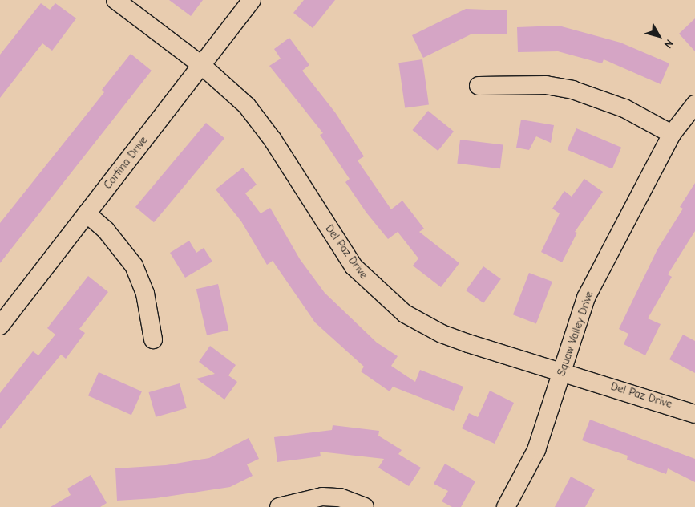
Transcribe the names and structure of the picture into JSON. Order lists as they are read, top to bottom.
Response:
{
  "streets": {
    "street": ["Cortina Drive", "Del Paz Drive", "Squaw Valley Drive"]
  },
  "crossings": [
    ["Cortina Drive", "Del Paz Drive"],
    ["Del Paz Drive", "Squaw Valley Drive"]
  ],
  "north": "bottom right"
}
